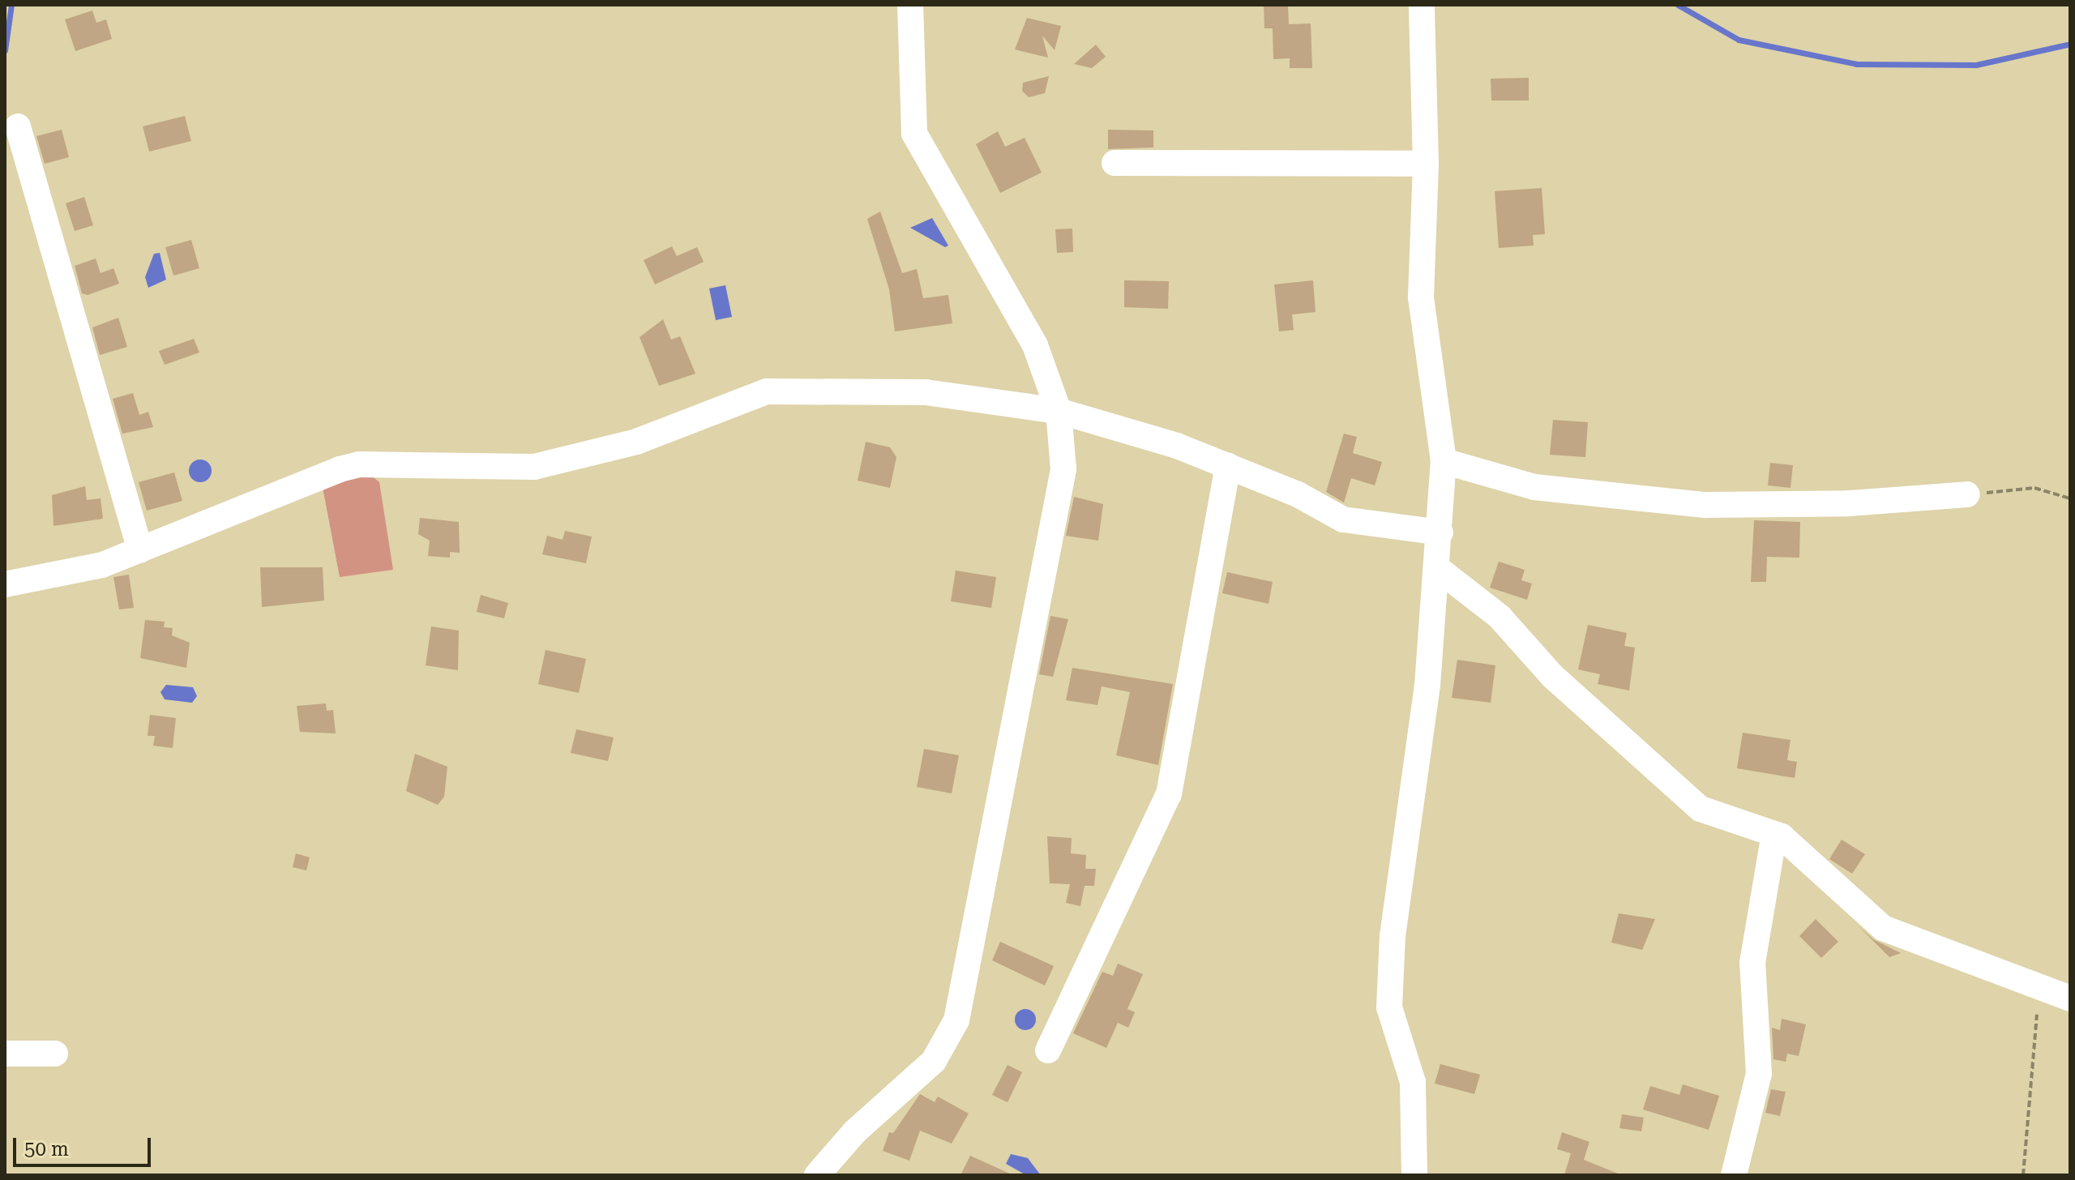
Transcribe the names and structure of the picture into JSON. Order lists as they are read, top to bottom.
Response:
{
  "scale_bar": "50 m"
}
